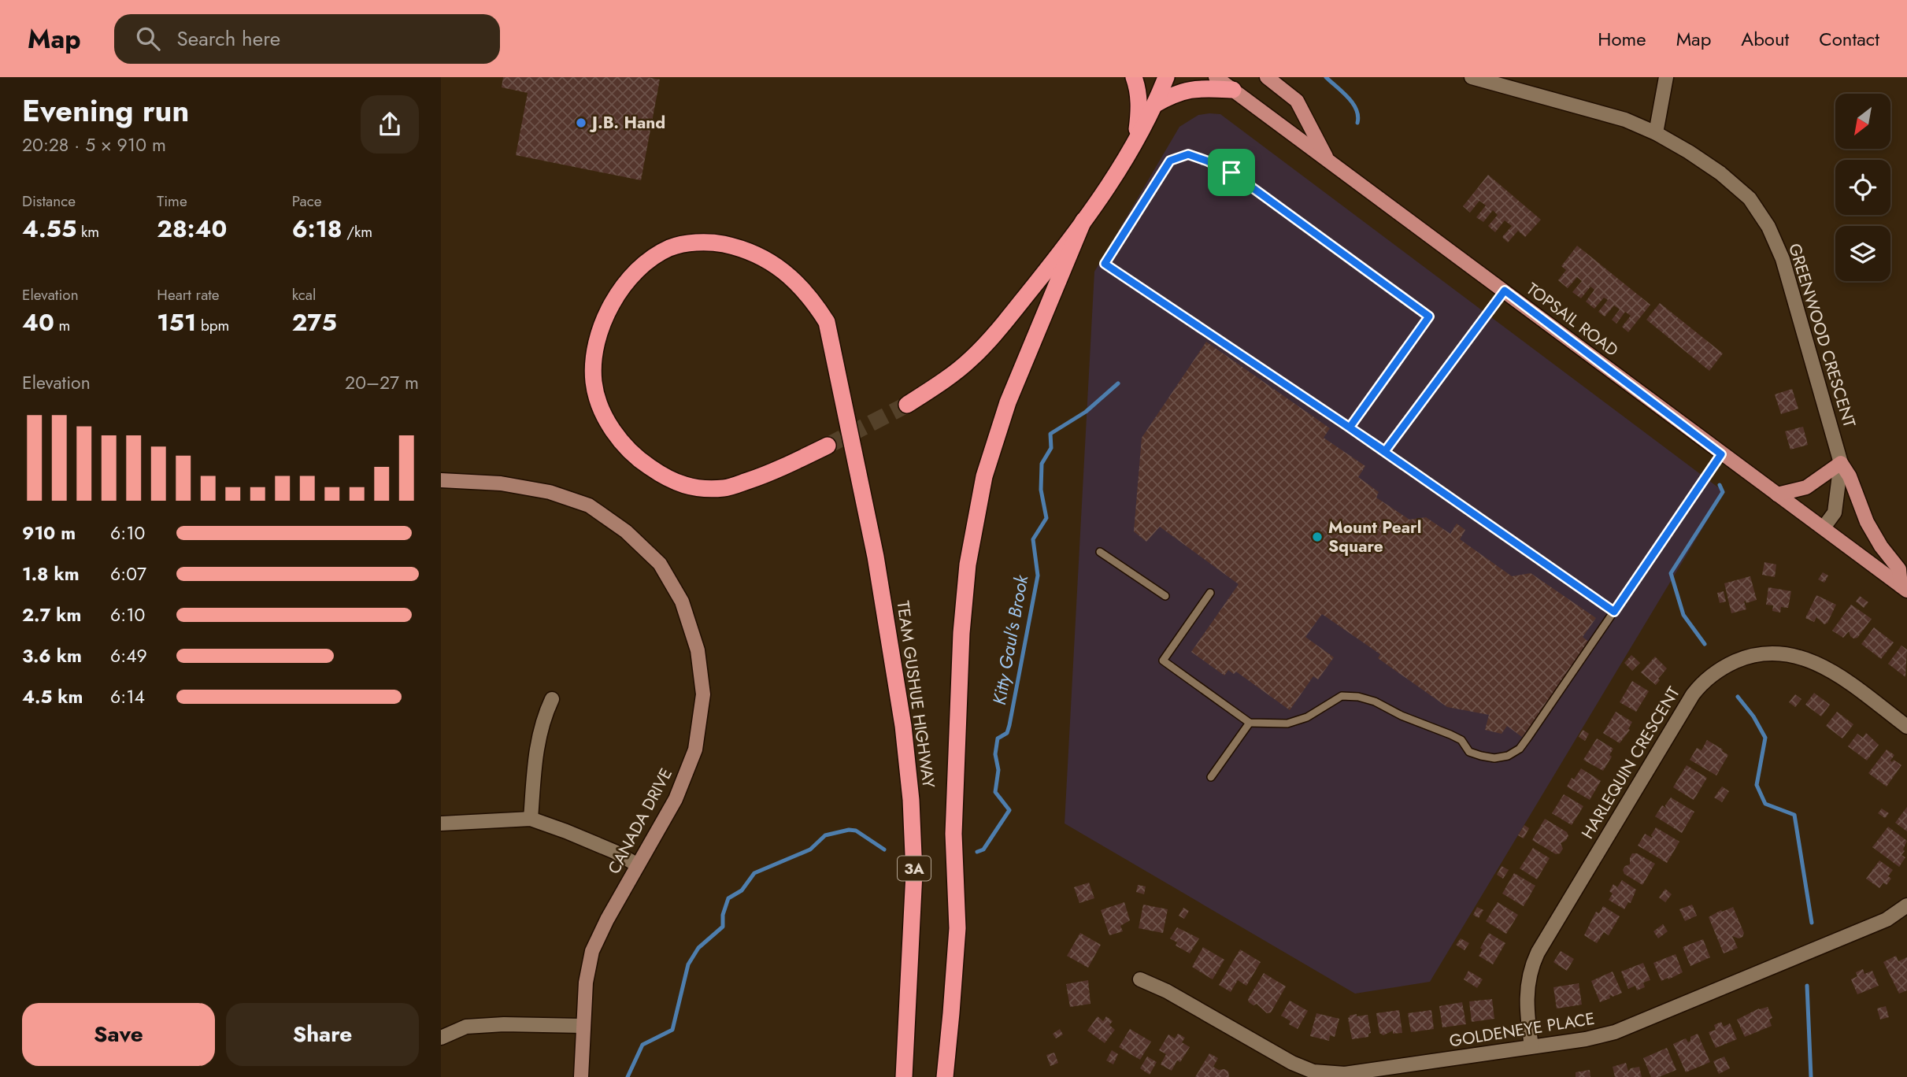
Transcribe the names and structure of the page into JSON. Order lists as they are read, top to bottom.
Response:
{
  "streets": {
    "highway": ["TEAM GUSHUE HIGHWAY", "3A"],
    "main road": ["TOPSAIL ROAD"],
    "street": [
      "GREENWOOD CRESCENT",
      "HARLEQUIN CRESCENT",
      "CANADA DRIVE",
      "GOLDENEYE PLACE"
    ]
  },
  "crossings": [
    ["TOPSAIL ROAD", "GREENWOOD CRESCENT"],
    ["HARLEQUIN CRESCENT", "GOLDENEYE PLACE"]
  ],
  "water": ["Kitty Gaul's Brook"],
  "places": ["J.B. Hand", "Mount Pearl Square"],
  "north": "bottom left",
  "page": {
    "header": "Map",
    "search": "Search here",
    "nav": [
      "Home",
      "Map",
      "About",
      "Contact"
    ],
    "heading": ["Evening run", "20:28 · 5 × 910 m"],
    "stats": [
      ["Distance", "4.55 km"],
      ["Time", "28:40"],
      ["Pace", "6:18 /km"],
      ["Elevation", "40 m"],
      ["Heart rate", "151 bpm"],
      ["kcal", "275"]
    ],
    "chart": ["Elevation", "20–27 m"],
    "list": [
      {
        "name": "910 m",
        "note": "6:10"
      },
      {
        "name": "1.8 km",
        "note": "6:07"
      },
      {
        "name": "2.7 km",
        "note": "6:10"
      },
      {
        "name": "3.6 km",
        "note": "6:49"
      },
      {
        "name": "4.5 km",
        "note": "6:14"
      }
    ],
    "buttons": ["Save", "Share"]
  }
}
